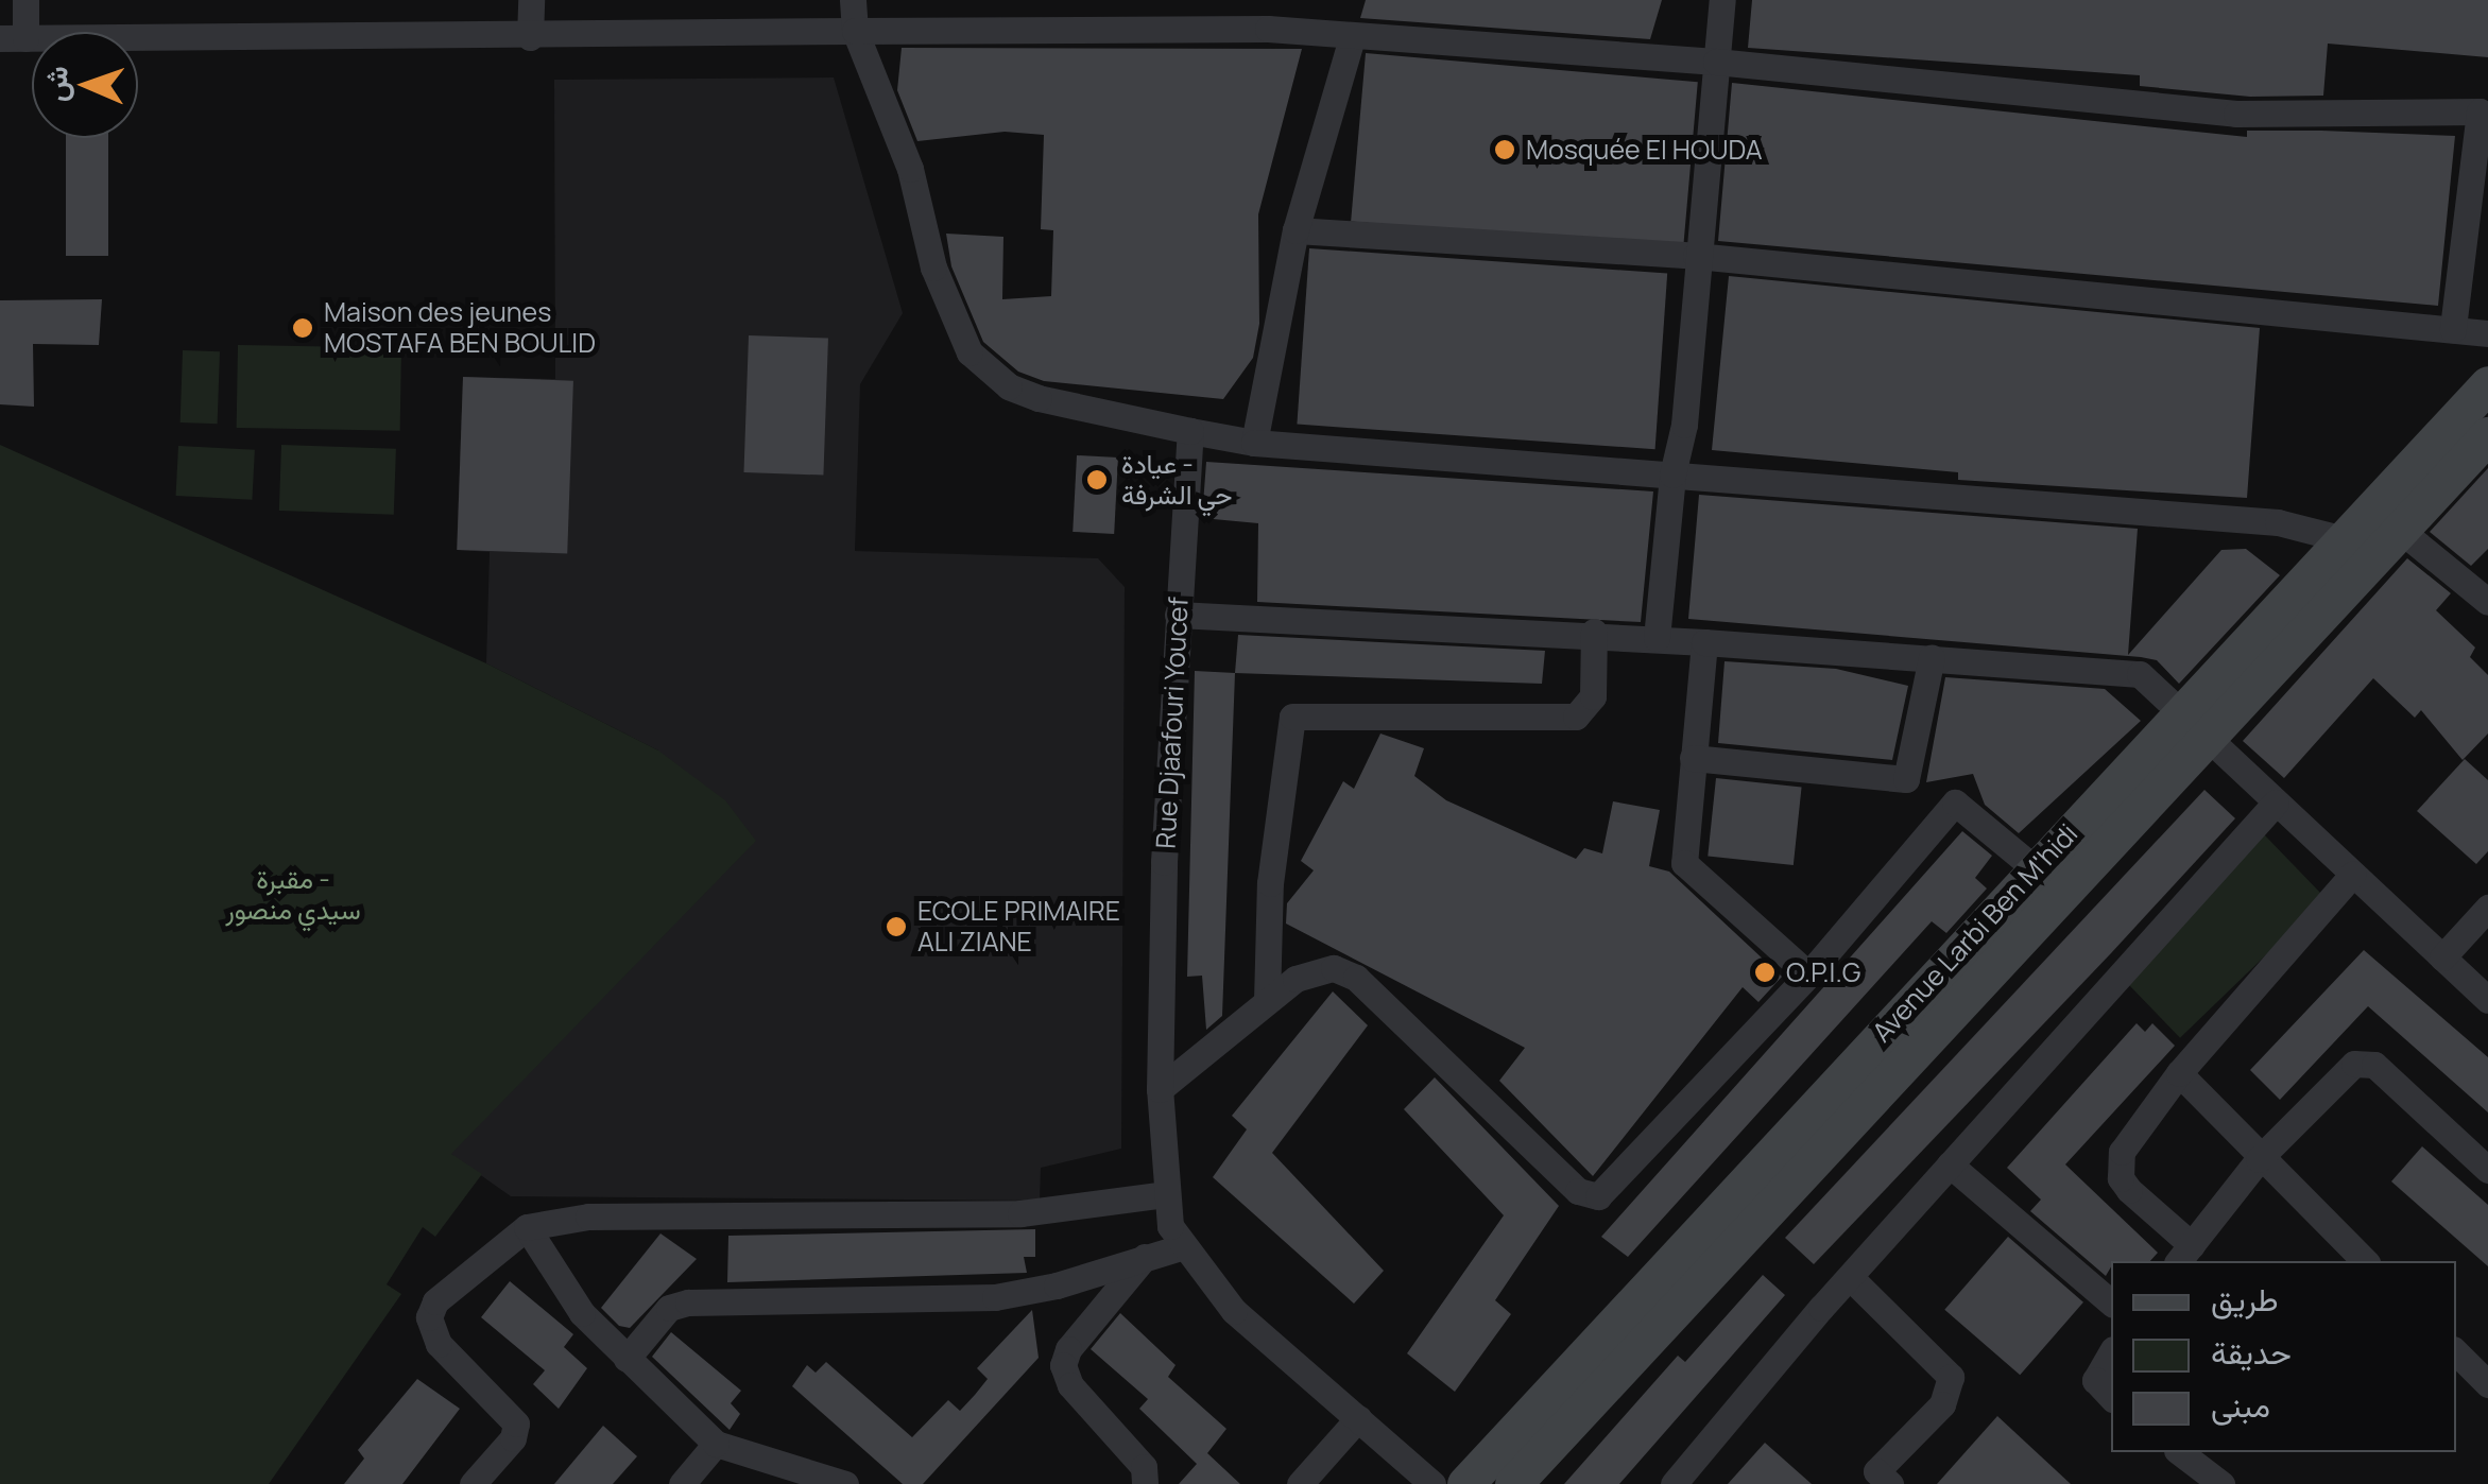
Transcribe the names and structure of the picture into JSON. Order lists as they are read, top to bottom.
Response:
{
  "streets": {
    "main road": ["Avenue Larbi Ben M'hidi"],
    "street": ["Rue Djaafouri Youcef"]
  },
  "parks": ["مقبرة - سيدي منصور"],
  "places": [
    "Mosquée El HOUDA",
    "Maison des jeunes MOSTAFA BEN BOULID",
    "عيادة - حي الشرفة",
    "ECOLE PRIMAIRE ALI ZIANE",
    "O.P.I.G"
  ],
  "legend": ["طريق", "حديقة", "مبنى"],
  "north": "left"
}
